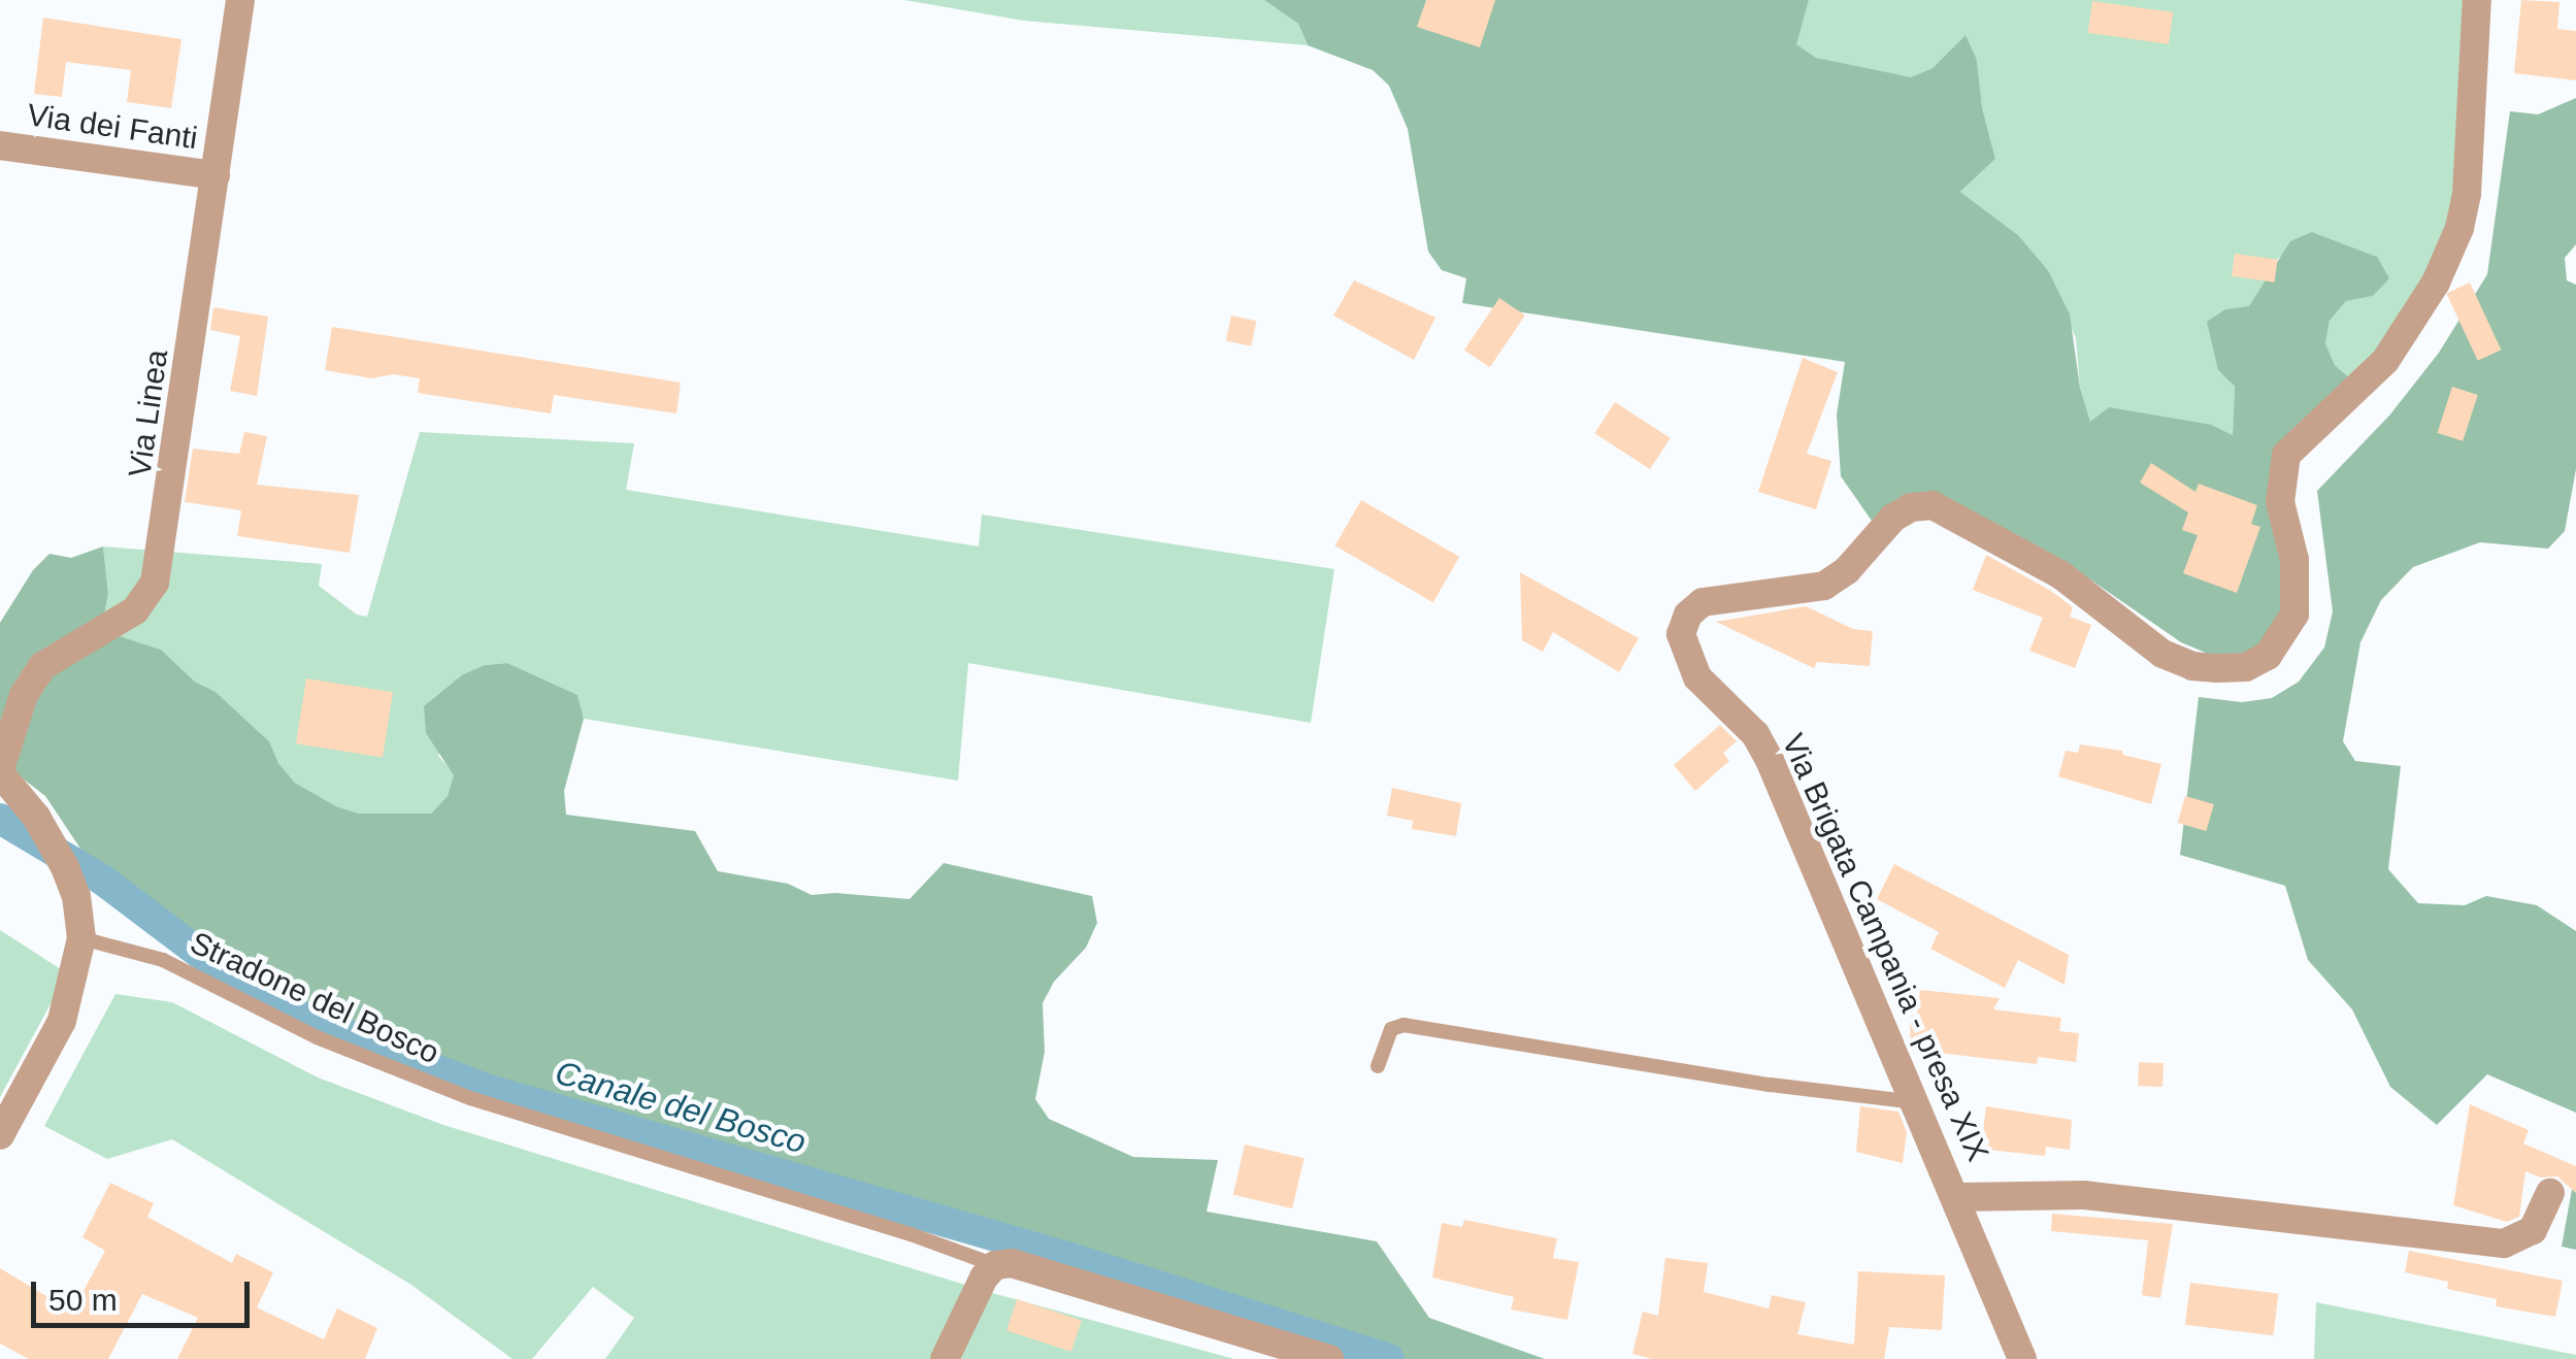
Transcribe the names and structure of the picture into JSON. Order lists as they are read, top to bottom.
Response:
{
  "streets": {
    "street": ["Via dei Fanti", "Via Linea", "Via Brigata Campania - presa XIX"],
    "lane": ["Stradone del Bosco"]
  },
  "crossings": [
    ["Via dei Fanti", "Via Linea"]
  ],
  "water": ["Canale del Bosco"],
  "scale_bar": "50 m"
}
